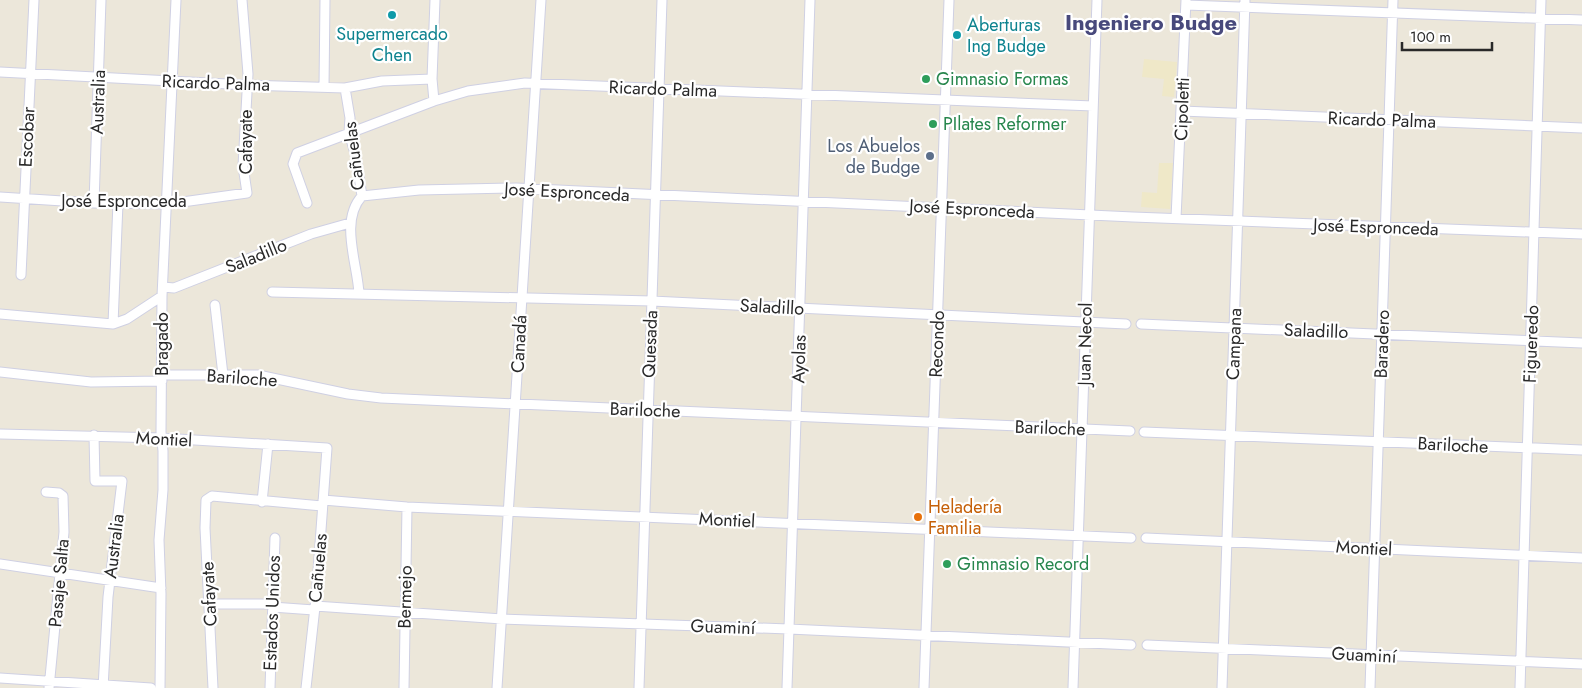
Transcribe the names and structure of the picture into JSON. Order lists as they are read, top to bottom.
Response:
{
  "streets": {
    "street": [
      "Ricardo Palma",
      "Australia",
      "Cipoletti",
      "Escobar",
      "Cafayate",
      "Cañuelas",
      "José Espronceda",
      "Saladillo",
      "Bragado",
      "Canadá",
      "Quesada",
      "Recondo",
      "Juan Necol",
      "Campana",
      "Baradero",
      "Figueredo",
      "Ayolas",
      "Bariloche",
      "Montiel",
      "Pasaje Salta",
      "Bermejo",
      "Estados Unidos",
      "Guaminí"
    ]
  },
  "crossings": [
    ["Ricardo Palma", "Australia"],
    ["Ricardo Palma", "Cipoletti"],
    ["Ricardo Palma", "Escobar"],
    ["Ricardo Palma", "Cafayate"],
    ["Ricardo Palma", "Cañuelas"],
    ["Ricardo Palma", "Bragado"],
    ["Ricardo Palma", "Canadá"],
    ["Ricardo Palma", "Quesada"],
    ["Ricardo Palma", "Recondo"],
    ["Ricardo Palma", "Juan Necol"],
    ["Ricardo Palma", "Campana"],
    ["Ricardo Palma", "Baradero"],
    ["Ricardo Palma", "Figueredo"],
    ["Ricardo Palma", "Ayolas"],
    ["Australia", "José Espronceda"],
    ["Australia", "Montiel"],
    ["Cipoletti", "José Espronceda"],
    ["Escobar", "José Espronceda"],
    ["Cafayate", "José Espronceda"],
    ["Cafayate", "Montiel"],
    ["Cafayate", "Guaminí"],
    ["Cañuelas", "José Espronceda"],
    ["Cañuelas", "Saladillo"],
    ["Cañuelas", "Montiel"],
    ["Cañuelas", "Guaminí"],
    ["José Espronceda", "Bragado"],
    ["José Espronceda", "Canadá"],
    ["José Espronceda", "Quesada"],
    ["José Espronceda", "Recondo"],
    ["José Espronceda", "Juan Necol"],
    ["José Espronceda", "Campana"],
    ["José Espronceda", "Baradero"],
    ["José Espronceda", "Figueredo"],
    ["José Espronceda", "Ayolas"],
    ["Saladillo", "Bragado"],
    ["Saladillo", "Canadá"],
    ["Saladillo", "Quesada"],
    ["Saladillo", "Recondo"],
    ["Saladillo", "Juan Necol"],
    ["Saladillo", "Campana"],
    ["Saladillo", "Baradero"],
    ["Saladillo", "Figueredo"],
    ["Saladillo", "Ayolas"],
    ["Bragado", "Bariloche"],
    ["Bragado", "Montiel"],
    ["Canadá", "Bariloche"],
    ["Canadá", "Montiel"],
    ["Canadá", "Guaminí"],
    ["Quesada", "Bariloche"],
    ["Quesada", "Montiel"],
    ["Quesada", "Guaminí"],
    ["Recondo", "Bariloche"],
    ["Recondo", "Montiel"],
    ["Recondo", "Guaminí"],
    ["Juan Necol", "Bariloche"],
    ["Juan Necol", "Montiel"],
    ["Juan Necol", "Guaminí"],
    ["Campana", "Bariloche"],
    ["Campana", "Montiel"],
    ["Campana", "Guaminí"],
    ["Baradero", "Bariloche"],
    ["Baradero", "Montiel"],
    ["Baradero", "Guaminí"],
    ["Figueredo", "Bariloche"],
    ["Figueredo", "Montiel"],
    ["Figueredo", "Guaminí"],
    ["Ayolas", "Bariloche"],
    ["Ayolas", "Montiel"],
    ["Ayolas", "Guaminí"],
    ["Montiel", "Bermejo"],
    ["Bermejo", "Guaminí"],
    ["Estados Unidos", "Guaminí"]
  ],
  "districts": ["Ingeniero Budge"],
  "places": [
    "Supermercado Chen",
    "Aberturas Ing Budge",
    "Gimnasio Formas",
    "PIlates Reformer",
    "Los Abuelos de Budge",
    "Heladería Familia",
    "Gimnasio Record"
  ],
  "scale_bar": "100 m"
}
